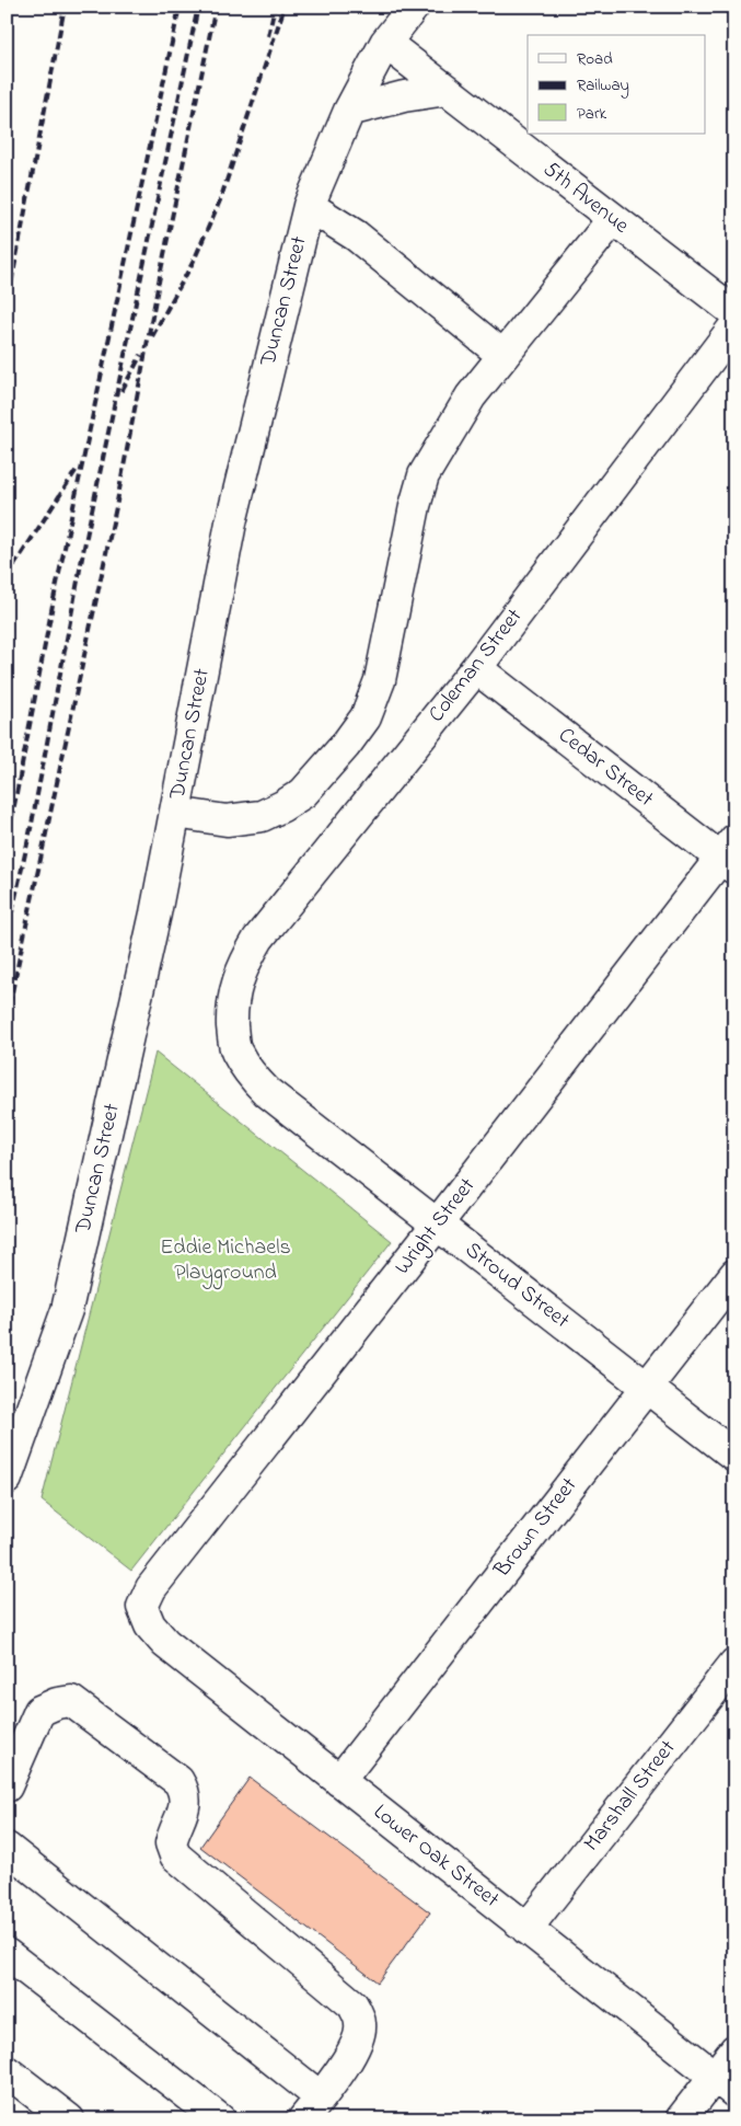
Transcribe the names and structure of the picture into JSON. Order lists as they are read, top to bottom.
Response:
{
  "streets": {
    "street": [
      "5th Avenue",
      "Duncan Street",
      "Coleman Street",
      "Cedar Street",
      "Wright Street",
      "Stroud Street",
      "Brown Street",
      "Marshall Street",
      "Lower Oak Street"
    ]
  },
  "crossings": [
    ["5th Avenue", "Duncan Street"],
    ["Coleman Street", "Cedar Street"],
    ["Coleman Street", "Stroud Street"],
    ["Cedar Street", "Wright Street"],
    ["Wright Street", "Stroud Street"],
    ["Wright Street", "Lower Oak Street"],
    ["Stroud Street", "Brown Street"],
    ["Brown Street", "Lower Oak Street"],
    ["Marshall Street", "Lower Oak Street"]
  ],
  "parks": ["Eddie Michaels Playground"],
  "legend": ["Road", "Railway", "Park"]
}
